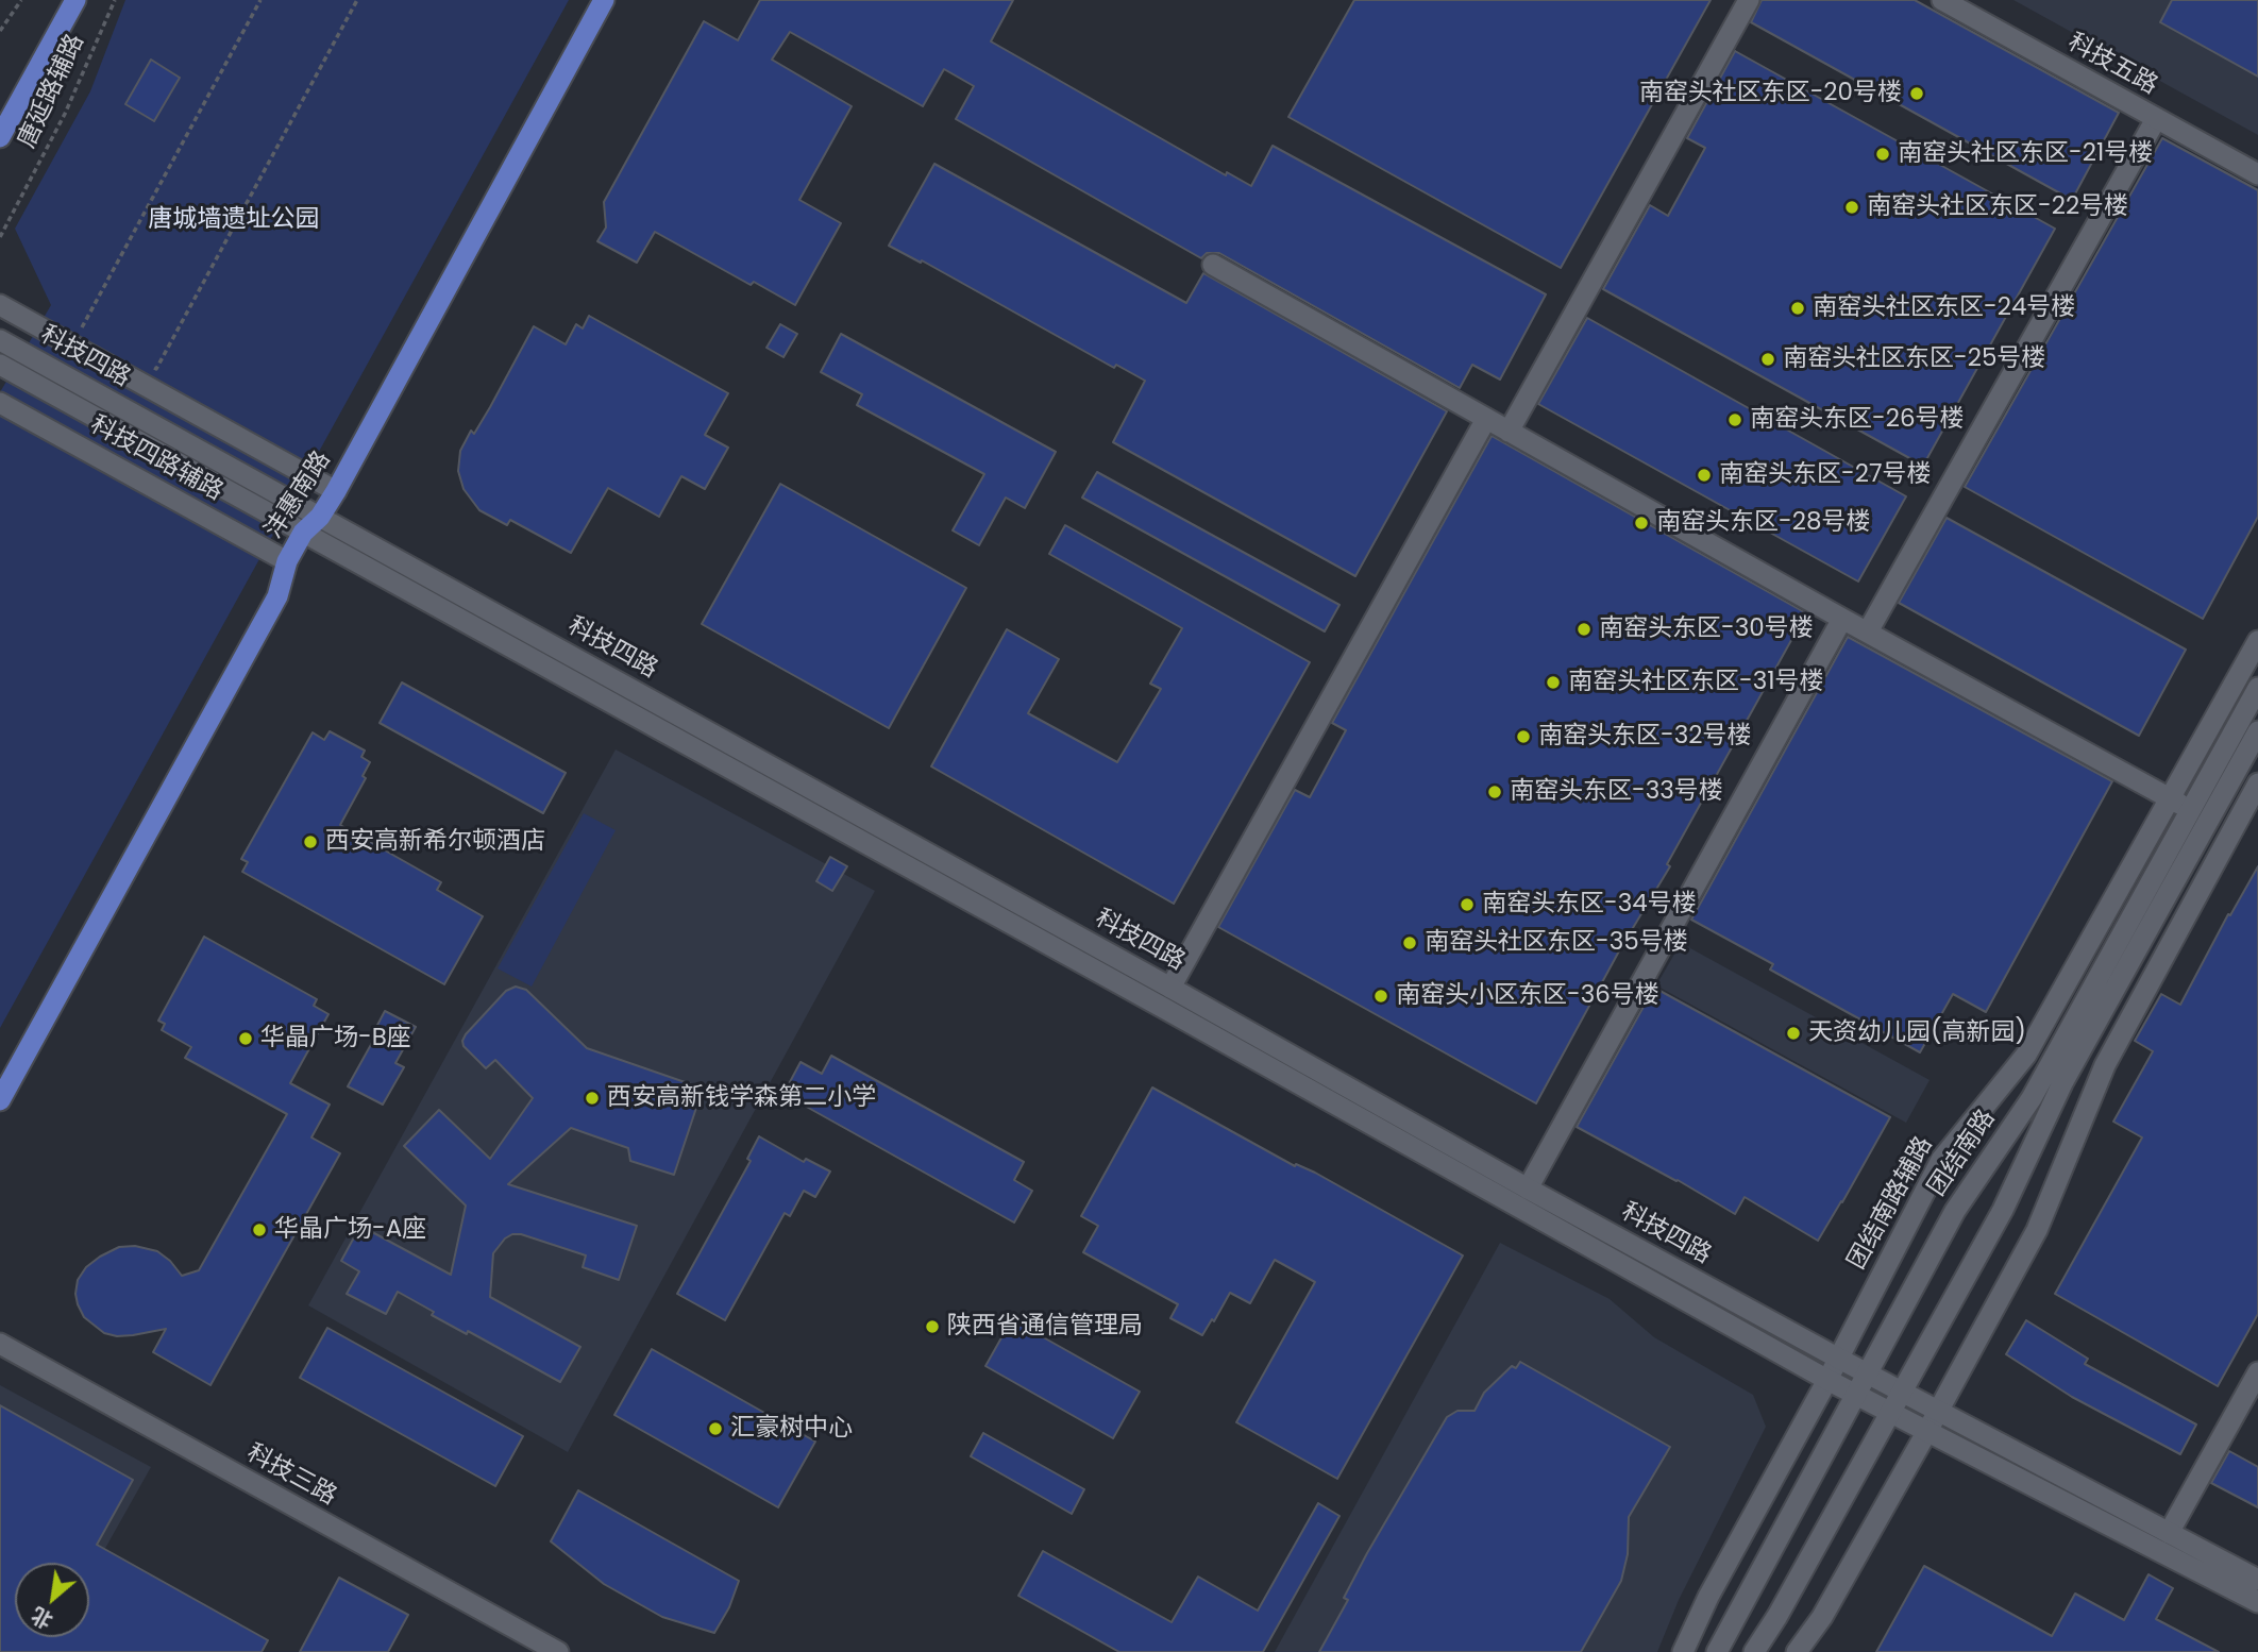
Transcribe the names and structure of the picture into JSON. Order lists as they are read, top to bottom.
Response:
{
  "streets": {
    "main road": ["沣惠南路"],
    "street": [
      "科技五路",
      "科技四路",
      "科技四路辅路",
      "团结南路",
      "团结南路辅路",
      "科技三路"
    ],
    "path": ["唐延路辅路"]
  },
  "crossings": [
    ["科技四路", "沣惠南路"],
    ["科技四路", "团结南路"],
    ["科技四路", "团结南路辅路"],
    ["科技四路辅路", "沣惠南路"]
  ],
  "parks": ["唐城墙遗址公园"],
  "places": [
    "南窑头社区东区-20号楼",
    "南窑头社区东区-21号楼",
    "南窑头社区东区-22号楼",
    "南窑头社区东区-24号楼",
    "南窑头社区东区-25号楼",
    "南窑头东区-26号楼",
    "南窑头东区-27号楼",
    "南窑头东区-28号楼",
    "南窑头东区-30号楼",
    "南窑头社区东区-31号楼",
    "南窑头东区-32号楼",
    "南窑头东区-33号楼",
    "西安高新希尔顿酒店",
    "南窑头东区-34号楼",
    "南窑头社区东区-35号楼",
    "南窑头小区东区-36号楼",
    "天资幼儿园(高新园)",
    "华晶广场-B座",
    "西安高新钱学森第二小学",
    "华晶广场-A座",
    "陕西省通信管理局",
    "汇豪树中心"
  ],
  "north": "bottom left"
}
